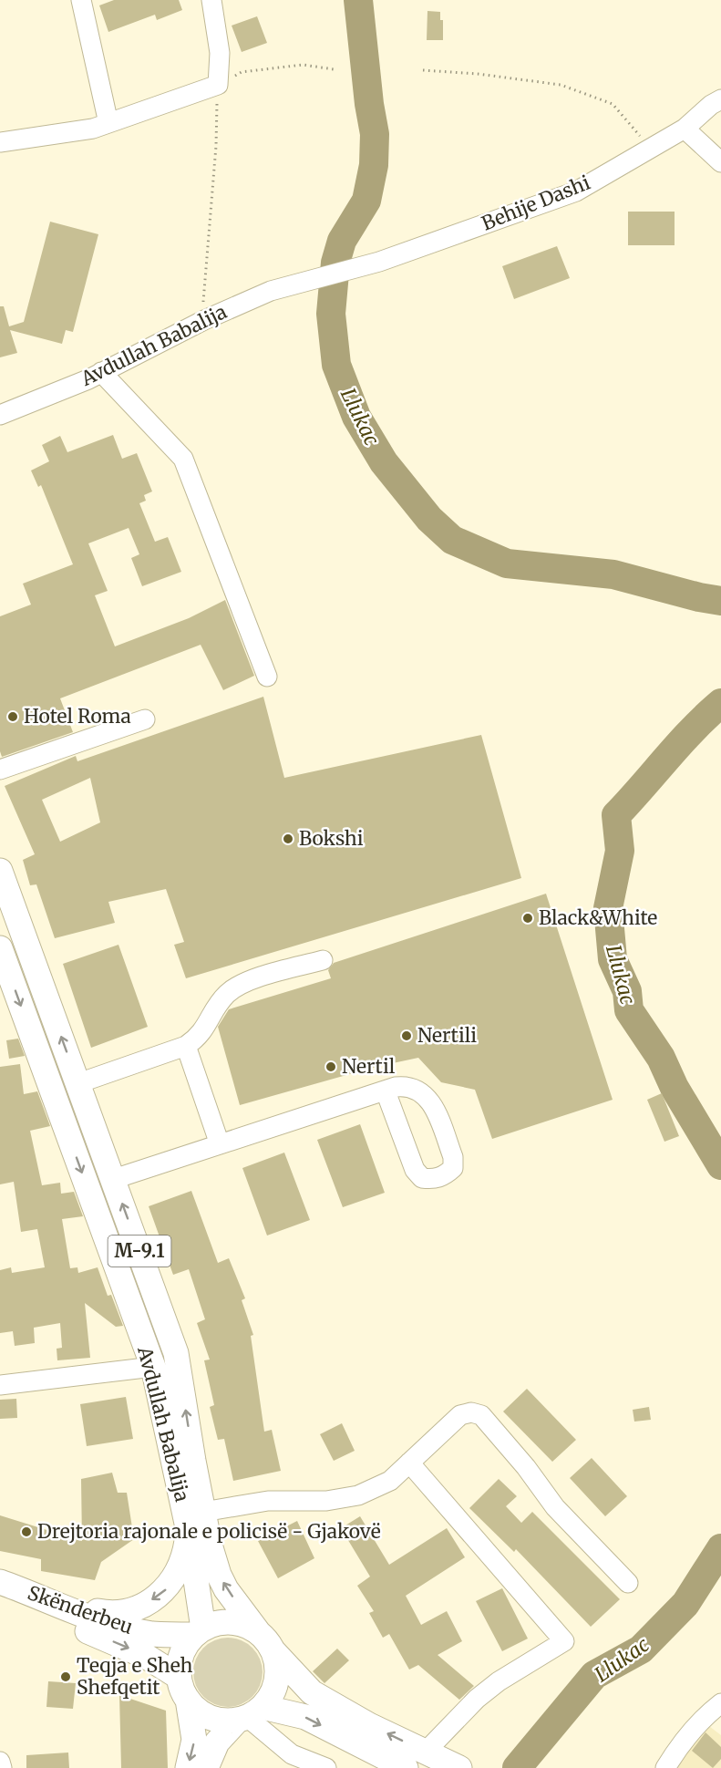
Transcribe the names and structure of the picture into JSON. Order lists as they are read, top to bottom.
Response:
{
  "streets": {
    "main road": ["Avdullah Babalija", "M-9.1", "Skënderbeu"],
    "street": ["Behije Dashi"]
  },
  "crossings": [
    ["Behije Dashi", "Avdullah Babalija"],
    ["Avdullah Babalija", "Skënderbeu"]
  ],
  "water": ["Llukac"],
  "places": [
    "Hotel Roma",
    "Bokshi",
    "Black&White",
    "Nertili",
    "Nertil",
    "Drejtoria rajonale e policisë - Gjakovë",
    "Teqja e Sheh Shefqetit"
  ]
}
